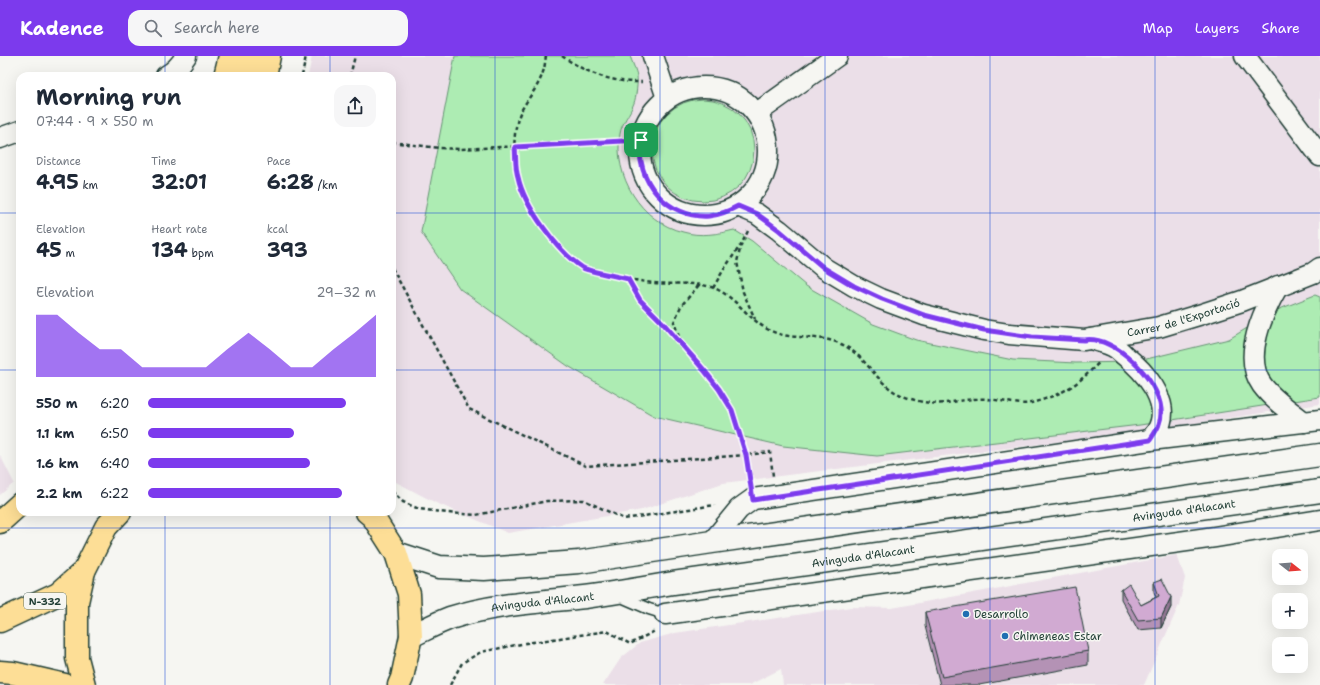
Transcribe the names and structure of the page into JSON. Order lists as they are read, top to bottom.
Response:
{
  "streets": {
    "highway": ["N-332"],
    "main road": ["Avinguda d'Alacant"],
    "street": ["Carrer de l'Exportació"]
  },
  "places": ["Desarrollo", "Chimeneas Estar"],
  "north": "right",
  "page": {
    "header": "Kadence",
    "search": "Search here",
    "nav": ["Map", "Layers", "Share"],
    "heading": ["Morning run", "07:44 · 9 × 550 m"],
    "stats": [
      ["Distance", "4.95 km"],
      ["Time", "32:01"],
      ["Pace", "6:28 /km"],
      ["Elevation", "45 m"],
      ["Heart rate", "134 bpm"],
      ["kcal", "393"]
    ],
    "chart": ["Elevation", "29–32 m"],
    "list": [
      {
        "name": "550 m",
        "note": "6:20"
      },
      {
        "name": "1.1 km",
        "note": "6:50"
      },
      {
        "name": "1.6 km",
        "note": "6:40"
      },
      {
        "name": "2.2 km",
        "note": "6:22"
      }
    ],
    "map_buttons": ["+", "−"]
  }
}
